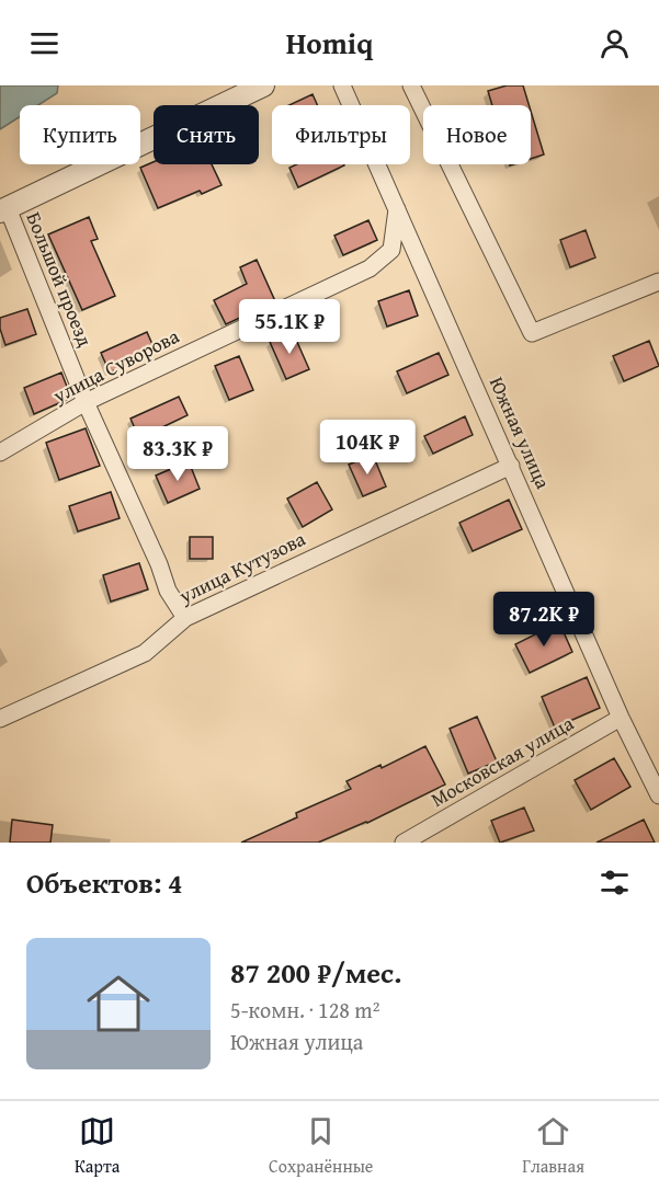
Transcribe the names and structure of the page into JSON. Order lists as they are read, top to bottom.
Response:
{
  "streets": {
    "street": [
      "Большой проезд",
      "улица Суворова",
      "Южная улица",
      "улица Кутузова",
      "Московская улица"
    ]
  },
  "crossings": [
    ["Большой проезд", "улица Суворова"],
    ["Большой проезд", "улица Кутузова"],
    ["улица Суворова", "Южная улица"],
    ["Южная улица", "улица Кутузова"],
    ["Южная улица", "Московская улица"]
  ],
  "page": {
    "header": "Homiq",
    "chip": [
      "Купить",
      "Снять",
      "Фильтры",
      "Новое"
    ],
    "price": [
      "55.1K ₽",
      "104K ₽",
      "83.3K ₽",
      "87.2K ₽"
    ],
    "heading": "Объектов: 4",
    "list": [
      {
        "name": "87 200 ₽/мес.",
        "note": "5-комн. · 128 m² · Южная улица"
      }
    ],
    "tabs": ["Карта", "Сохранённые", "Главная"]
  }
}
